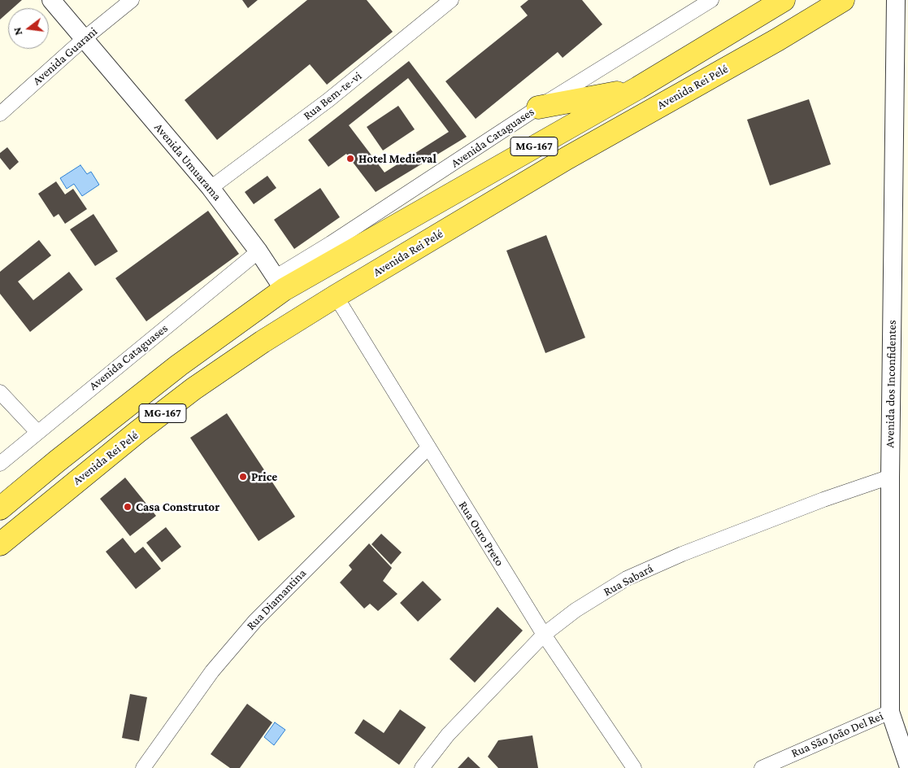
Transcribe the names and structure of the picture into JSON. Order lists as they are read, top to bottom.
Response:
{
  "streets": {
    "main road": ["Avenida Rei Pelé", "MG-167"],
    "street": [
      "Avenida Guarani",
      "Rua Bem-te-vi",
      "Avenida Cataguases",
      "Avenida Umuarama",
      "Avenida dos Inconfidentes",
      "Rua Ouro Preto",
      "Rua Sabará",
      "Rua Diamantina",
      "Rua São João Del Rei"
    ]
  },
  "crossings": [
    ["Avenida Guarani", "Avenida Umuarama"],
    ["Avenida Rei Pelé", "Rua Ouro Preto"],
    ["Rua Bem-te-vi", "Avenida Umuarama"],
    ["Avenida Cataguases", "MG-167"],
    ["Avenida Cataguases", "Avenida Umuarama"],
    ["MG-167", "Avenida Umuarama"],
    ["Avenida dos Inconfidentes", "Rua Sabará"],
    ["Avenida dos Inconfidentes", "Rua São João Del Rei"],
    ["Rua Ouro Preto", "Rua Sabará"],
    ["Rua Ouro Preto", "Rua Diamantina"]
  ],
  "places": ["Hotel Medieval", "Price", "Casa Construtor"],
  "north": "left"
}
